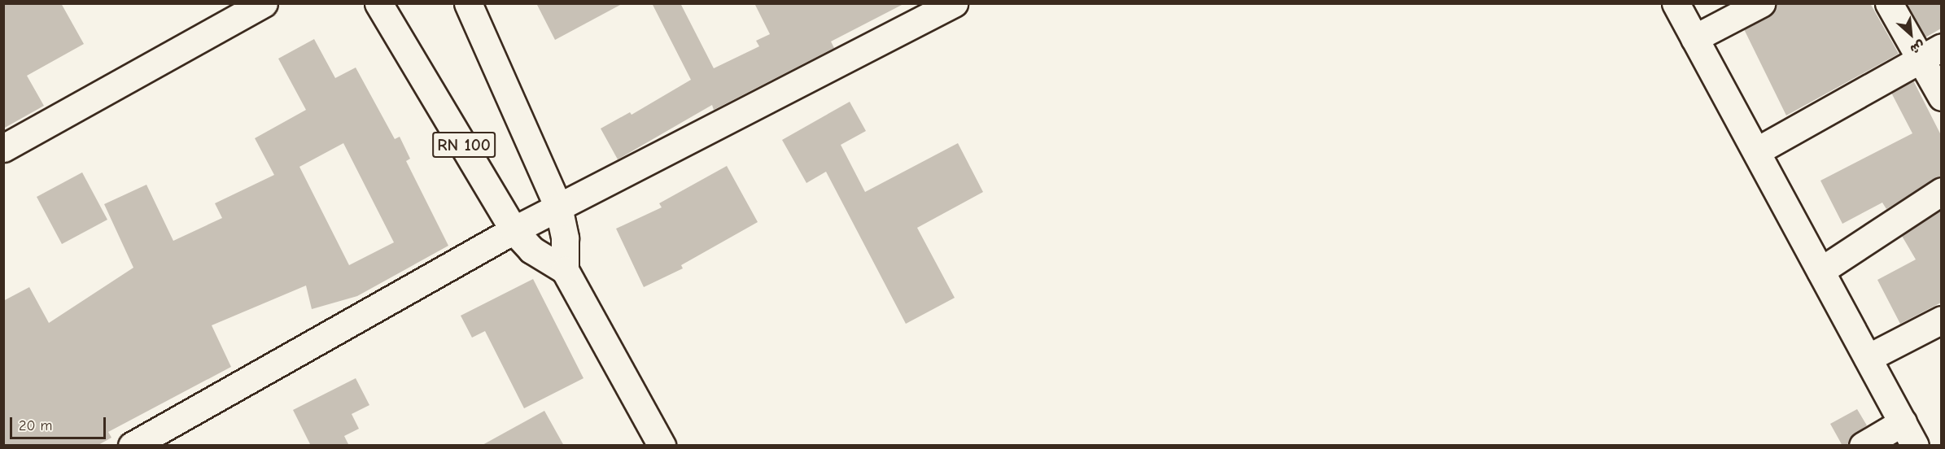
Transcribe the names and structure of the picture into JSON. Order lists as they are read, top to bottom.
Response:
{
  "streets": {
    "street": ["RN 100"]
  },
  "scale_bar": "20 m",
  "north": "bottom right"
}
